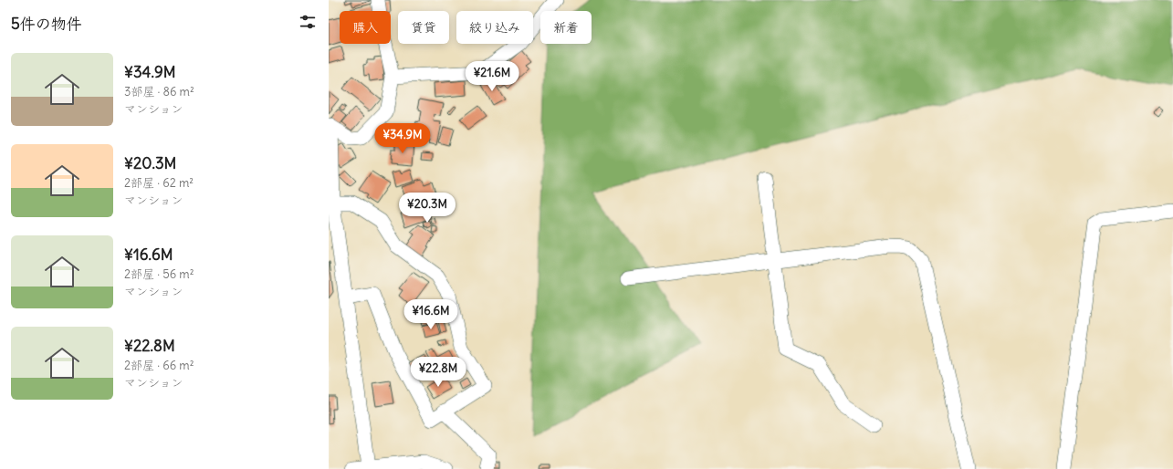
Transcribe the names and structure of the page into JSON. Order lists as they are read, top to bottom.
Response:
{
  "page": {
    "heading": "5件の物件",
    "chip": [
      "購入",
      "賃貸",
      "絞り込み",
      "新着"
    ],
    "list": [
      {
        "name": "¥34.9M",
        "note": "3部屋 · 86 m² · マンション"
      },
      {
        "name": "¥20.3M",
        "note": "2部屋 · 62 m² · マンション"
      },
      {
        "name": "¥16.6M",
        "note": "2部屋 · 56 m² · マンション"
      },
      {
        "name": "¥22.8M",
        "note": "2部屋 · 66 m² · マンション"
      }
    ],
    "price": [
      "¥21.6M",
      "¥34.9M",
      "¥20.3M",
      "¥16.6M",
      "¥22.8M"
    ]
  }
}
